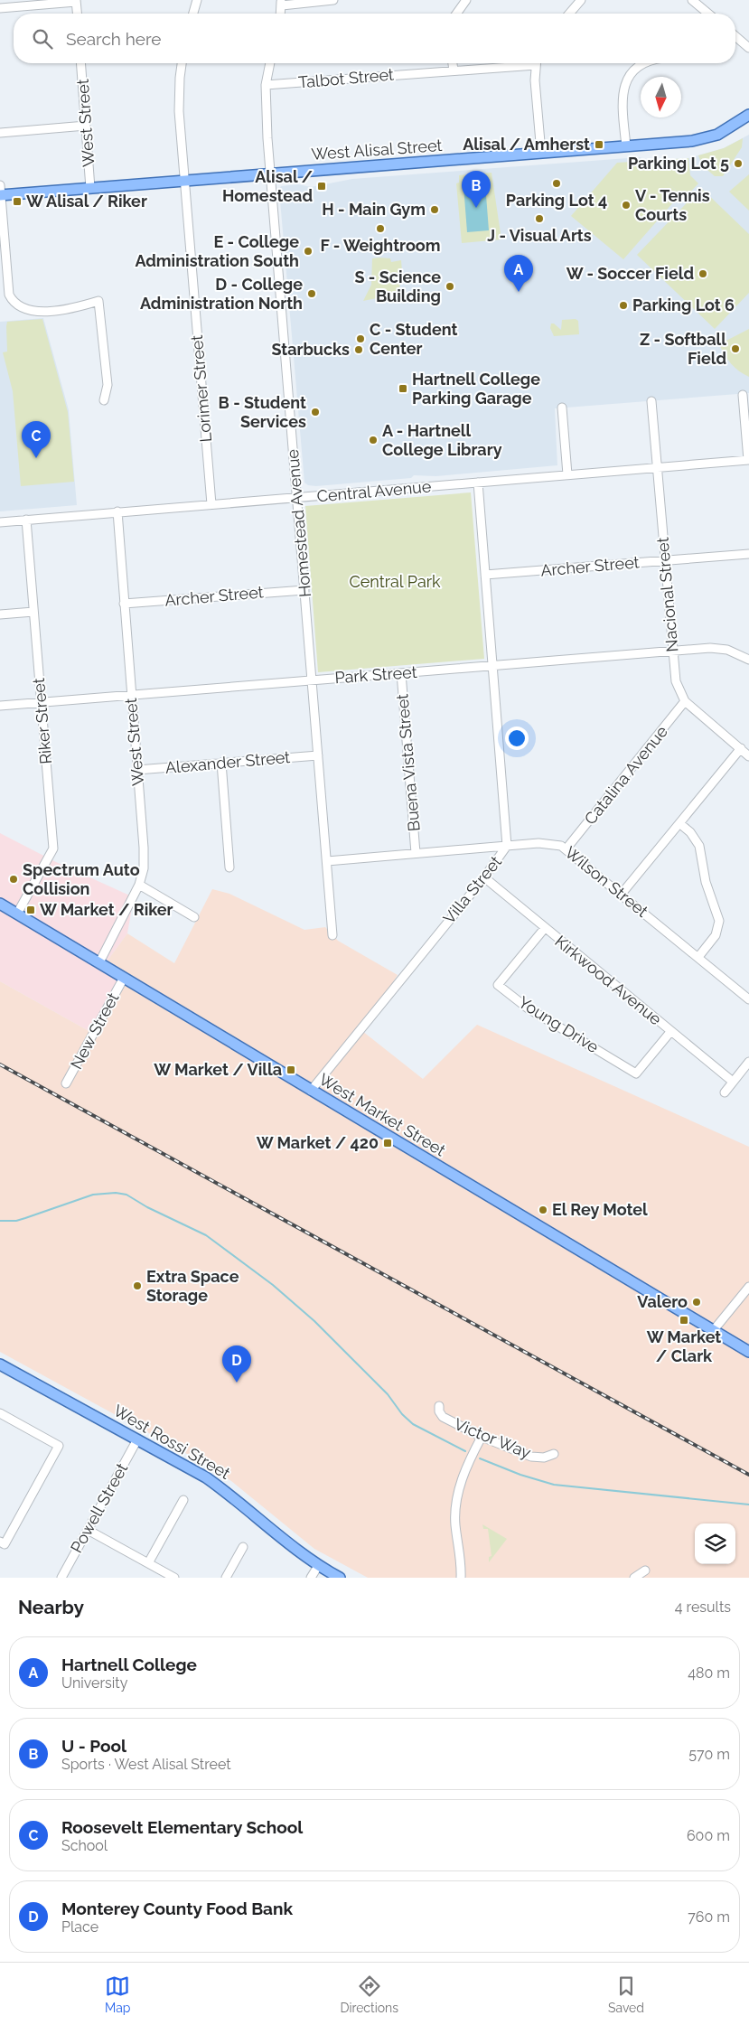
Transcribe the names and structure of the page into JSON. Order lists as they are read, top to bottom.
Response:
{
  "streets": {
    "main road": ["West Alisal Street", "West Market Street", "West Rossi Street"],
    "street": [
      "Talbot Street",
      "West Street",
      "Lorimer Street",
      "Central Avenue",
      "Homestead Avenue",
      "Archer Street",
      "Nacional Street",
      "Park Street",
      "Riker Street",
      "Alexander Street",
      "Buena Vista Street",
      "Catalina Avenue",
      "Wilson Street",
      "Villa Street",
      "Kirkwood Avenue",
      "Young Drive",
      "New Street",
      "Victor Way",
      "Powell Street"
    ]
  },
  "crossings": [
    ["Talbot Street", "Homestead Avenue"],
    ["West Street", "West Alisal Street"],
    ["West Street", "Central Avenue"],
    ["West Street", "Archer Street"],
    ["West Street", "Park Street"],
    ["West Street", "Alexander Street"],
    ["West Street", "West Market Street"],
    ["West Alisal Street", "Lorimer Street"],
    ["West Alisal Street", "Homestead Avenue"],
    ["Lorimer Street", "Central Avenue"],
    ["Central Avenue", "Homestead Avenue"],
    ["Central Avenue", "Nacional Street"],
    ["Central Avenue", "Riker Street"],
    ["Central Avenue", "Villa Street"],
    ["Homestead Avenue", "Archer Street"],
    ["Homestead Avenue", "Park Street"],
    ["Homestead Avenue", "Alexander Street"],
    ["Homestead Avenue", "Wilson Street"],
    ["Archer Street", "Nacional Street"],
    ["Archer Street", "Villa Street"],
    ["Nacional Street", "Park Street"],
    ["Nacional Street", "Catalina Avenue"],
    ["Park Street", "Riker Street"],
    ["Park Street", "Buena Vista Street"],
    ["Park Street", "Villa Street"],
    ["Riker Street", "West Market Street"],
    ["Buena Vista Street", "Wilson Street"],
    ["Catalina Avenue", "Wilson Street"],
    ["Wilson Street", "Villa Street"],
    ["Villa Street", "Kirkwood Avenue"],
    ["Villa Street", "West Market Street"],
    ["Kirkwood Avenue", "Young Drive"],
    ["New Street", "West Market Street"],
    ["West Rossi Street", "Powell Street"]
  ],
  "parks": ["Central Park"],
  "places": {
    "transit": [
      "Alisal / Amherst",
      "Alisal / Homestead",
      "W Alisal / Riker",
      "Hartnell College Parking Garage",
      "W Market / Riker",
      "W Market / Villa",
      "W Market / 420",
      "W Market / Clark"
    ],
    "other": [
      "Parking Lot 5",
      "Parking Lot 4",
      "V - Tennis Courts",
      "H - Main Gym",
      "J - Visual Arts",
      "F - Weightroom",
      "E - College Administration South",
      "W - Soccer Field",
      "S - Science Building",
      "D - College Administration North",
      "Parking Lot 6",
      "C - Student Center",
      "Z - Softball Field",
      "Starbucks",
      "B - Student Services",
      "A - Hartnell College Library",
      "Spectrum Auto Collision",
      "El Rey Motel",
      "Extra Space Storage",
      "Valero"
    ]
  },
  "north": "bottom",
  "page": {
    "search": "Search here",
    "pins": [
      "B",
      "A",
      "C",
      "D"
    ],
    "heading": ["Nearby", "4 results"],
    "list": [
      {
        "mark": "A",
        "name": "Hartnell College",
        "note": "University",
        "value": "480 m"
      },
      {
        "mark": "B",
        "name": "U - Pool",
        "note": "Sports · West Alisal Street",
        "value": "570 m"
      },
      {
        "mark": "C",
        "name": "Roosevelt Elementary School",
        "note": "School",
        "value": "600 m"
      },
      {
        "mark": "D",
        "name": "Monterey County Food Bank",
        "note": "Place",
        "value": "760 m"
      }
    ],
    "nav": ["Map", "Directions", "Saved"]
  }
}
